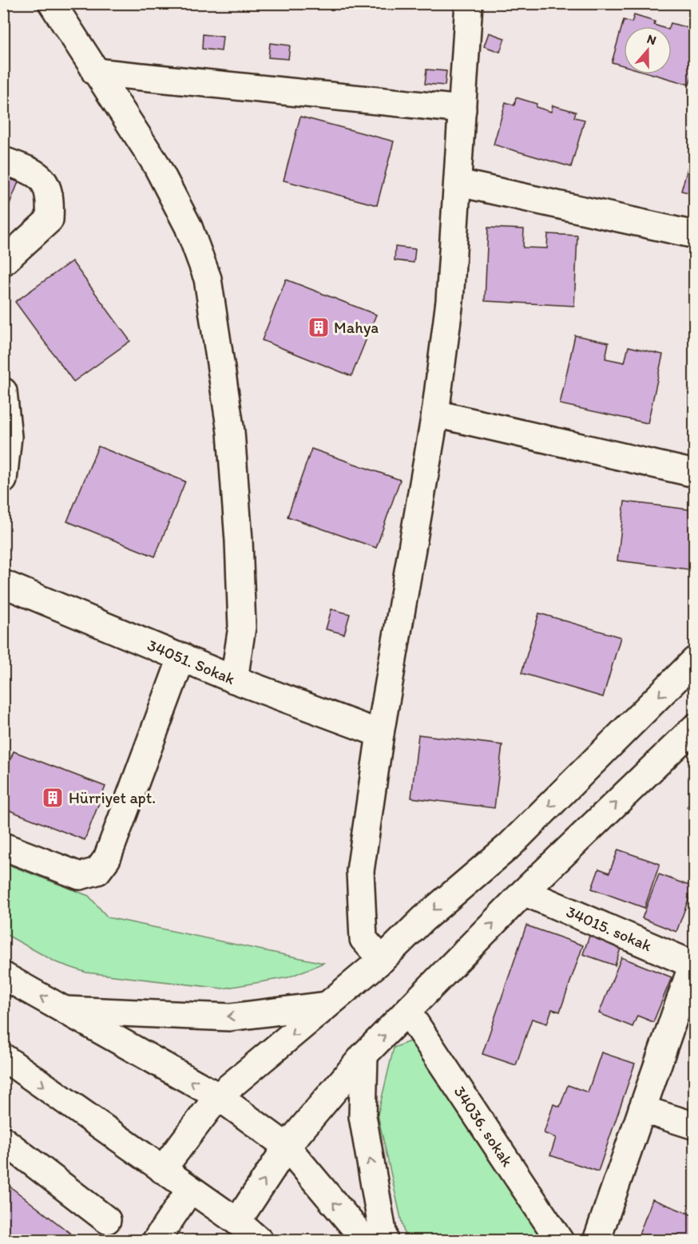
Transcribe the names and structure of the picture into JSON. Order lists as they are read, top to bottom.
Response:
{
  "streets": {
    "street": ["34051. Sokak", "34015. sokak", "34036. sokak"]
  },
  "places": {
    "building": ["Mahya", "Hürriyet apt."]
  },
  "north": "top"
}
